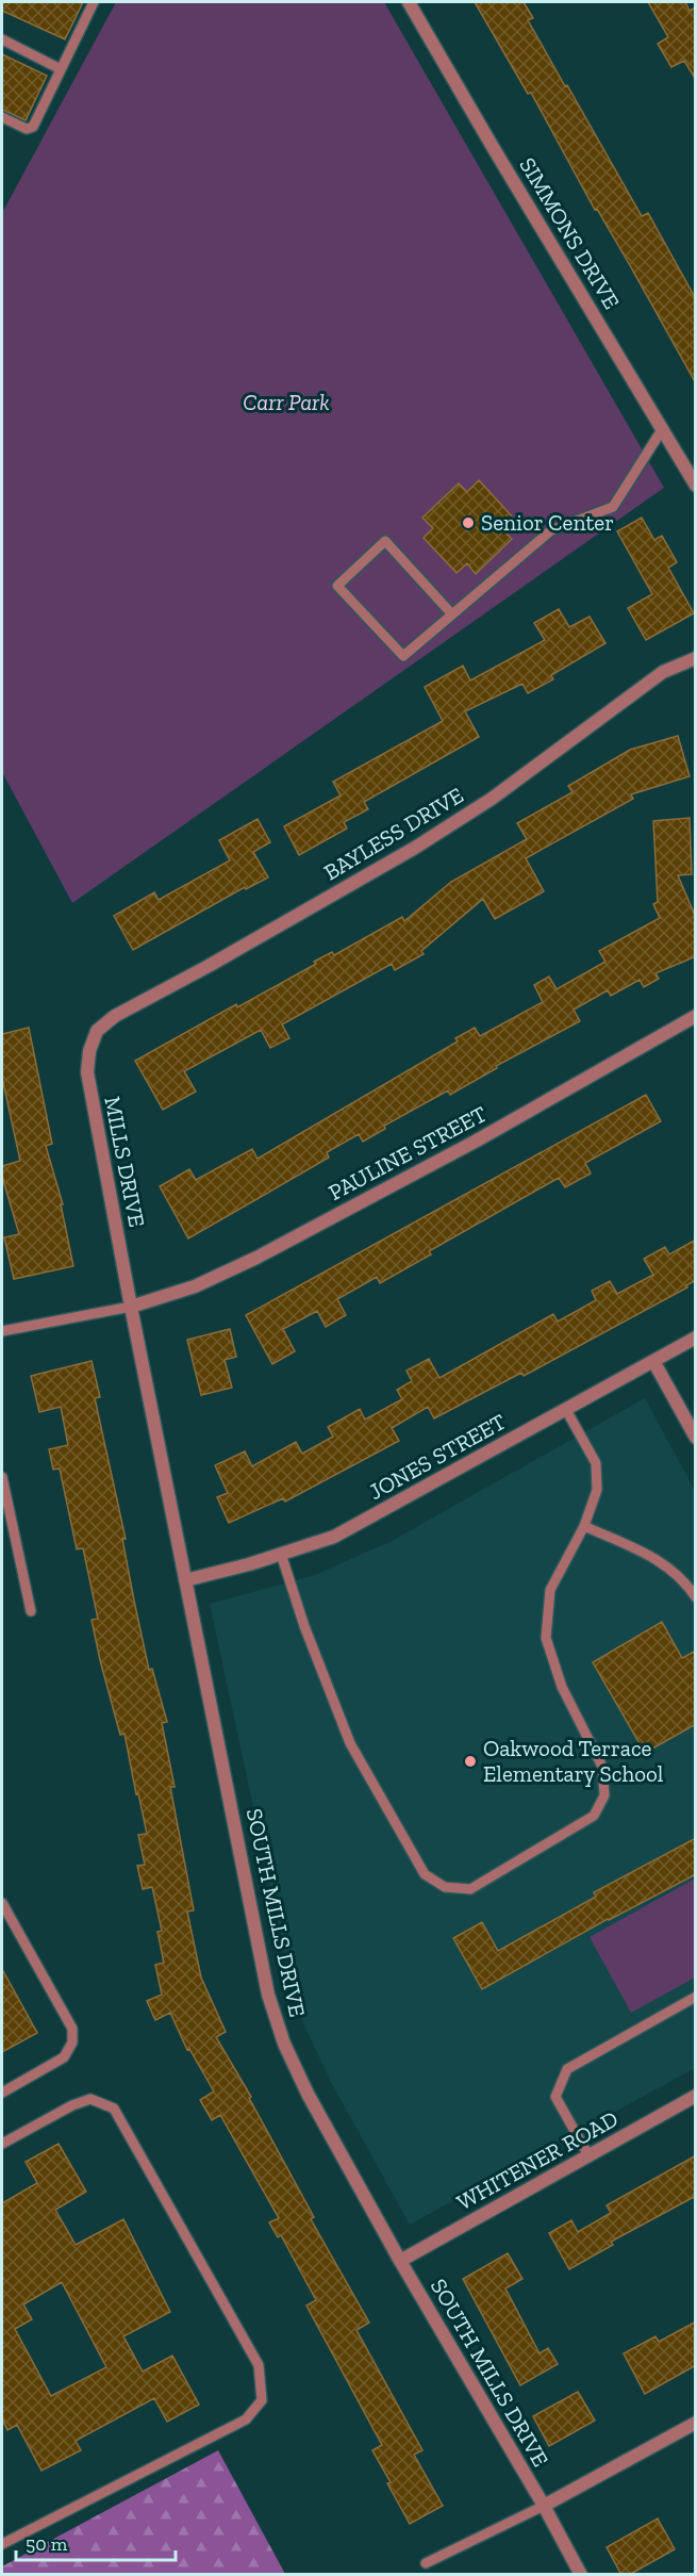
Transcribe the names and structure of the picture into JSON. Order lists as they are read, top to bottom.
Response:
{
  "streets": {
    "street": [
      "SIMMONS DRIVE",
      "BAYLESS DRIVE",
      "PAULINE STREET",
      "MILLS DRIVE",
      "JONES STREET",
      "SOUTH MILLS DRIVE",
      "WHITENER ROAD"
    ]
  },
  "crossings": [
    ["BAYLESS DRIVE", "MILLS DRIVE"],
    ["PAULINE STREET", "MILLS DRIVE"],
    ["PAULINE STREET", "SOUTH MILLS DRIVE"],
    ["MILLS DRIVE", "SOUTH MILLS DRIVE"],
    ["JONES STREET", "SOUTH MILLS DRIVE"],
    ["SOUTH MILLS DRIVE", "WHITENER ROAD"]
  ],
  "parks": ["Carr Park"],
  "places": ["Senior Center", "Oakwood Terrace Elementary School"],
  "scale_bar": "50 m"
}
